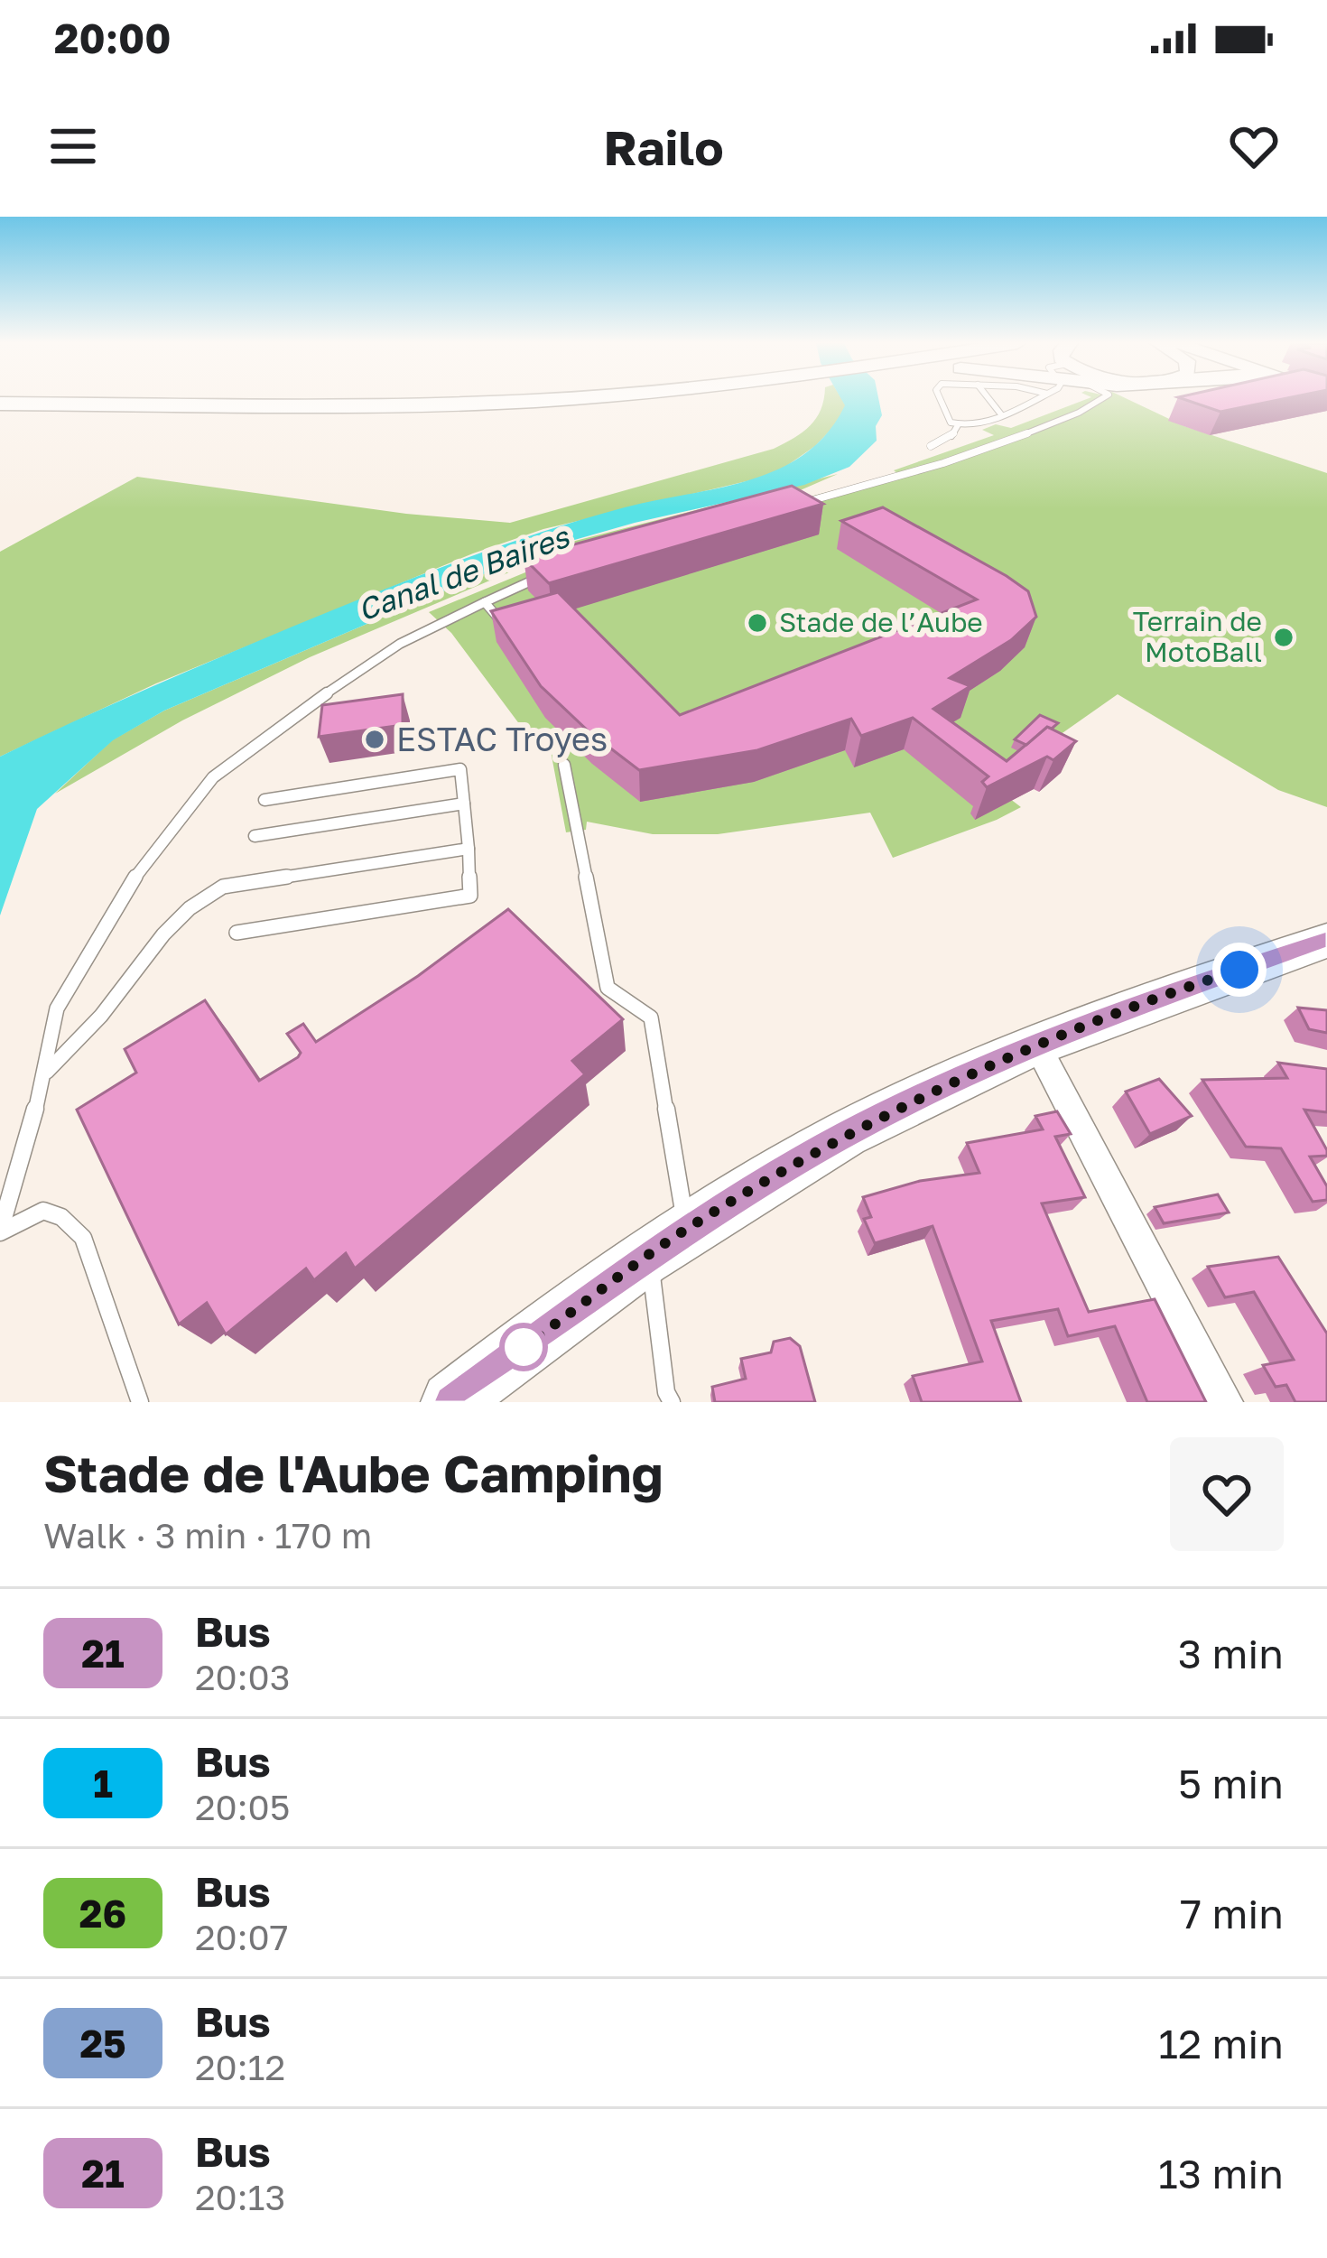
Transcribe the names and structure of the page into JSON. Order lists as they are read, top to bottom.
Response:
{
  "water": ["Canal de Baires"],
  "places": ["Stade de l’Aube", "Terrain de MotoBall", "ESTAC Troyes"],
  "lines": ["bus line 21"],
  "page": {
    "status": "20:00",
    "header": "Railo",
    "heading": ["Stade de l'Aube Camping", "Walk · 3 min · 170 m"],
    "list": [
      {
        "mark": "21",
        "name": "Bus",
        "note": "20:03",
        "value": "3 min"
      },
      {
        "mark": "1",
        "name": "Bus",
        "note": "20:05",
        "value": "5 min"
      },
      {
        "mark": "26",
        "name": "Bus",
        "note": "20:07",
        "value": "7 min"
      },
      {
        "mark": "25",
        "name": "Bus",
        "note": "20:12",
        "value": "12 min"
      },
      {
        "mark": "21",
        "name": "Bus",
        "note": "20:13",
        "value": "13 min"
      }
    ]
  }
}
